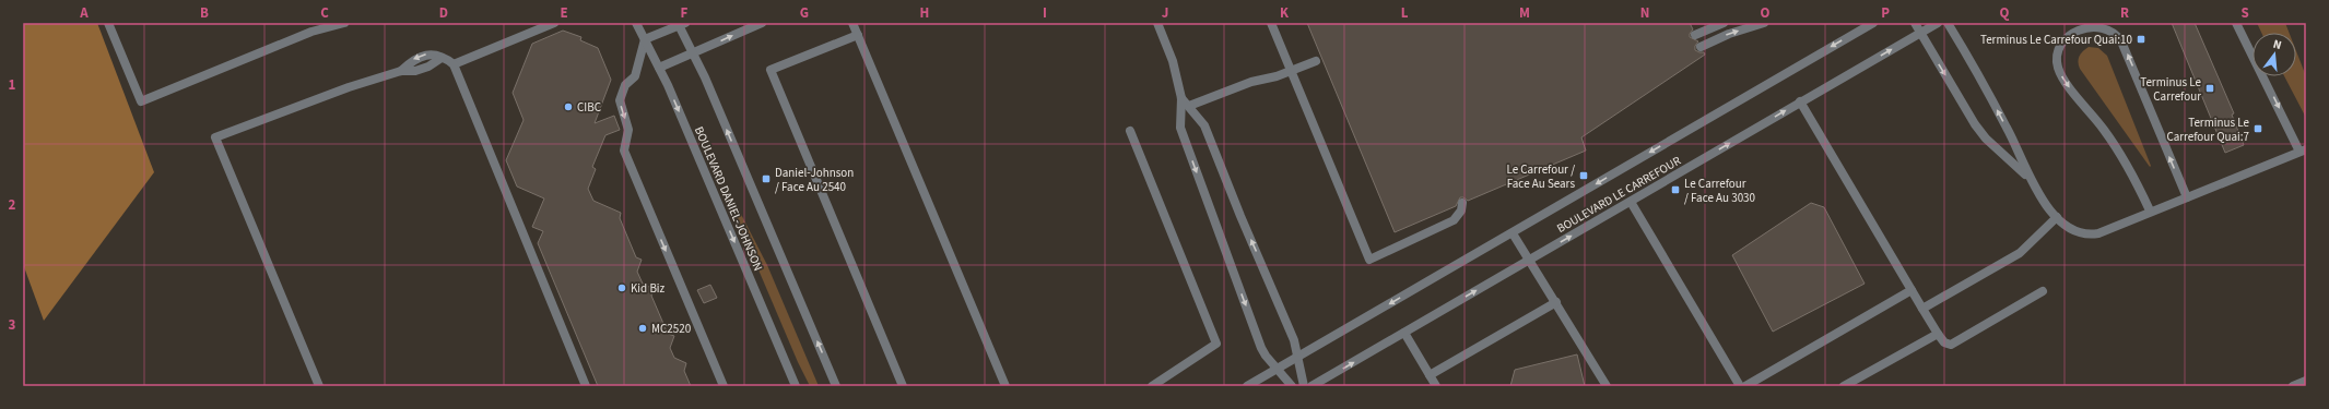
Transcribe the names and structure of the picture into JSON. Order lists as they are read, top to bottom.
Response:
{
  "streets": {
    "street": ["BOULEVARD LE CARREFOUR", "BOULEVARD DANIEL-JOHNSON"]
  },
  "places": {
    "transit": [
      "Terminus Le Carrefour Quai:10",
      "Terminus Le Carrefour",
      "Terminus Le Carrefour Quai:7",
      "Le Carrefour / Face Au Sears",
      "Daniel-Johnson / Face Au 2540",
      "Le Carrefour / Face Au 3030"
    ],
    "other": ["CIBC", "Kid Biz", "MC2520"]
  },
  "north": "top",
  "grid": {
    "columns": [
      "A",
      "B",
      "C",
      "D",
      "E",
      "F",
      "G",
      "H",
      "I",
      "J",
      "K",
      "L",
      "M",
      "N",
      "O",
      "P",
      "Q",
      "R",
      "S"
    ],
    "rows": ["1", "2", "3"]
  }
}
